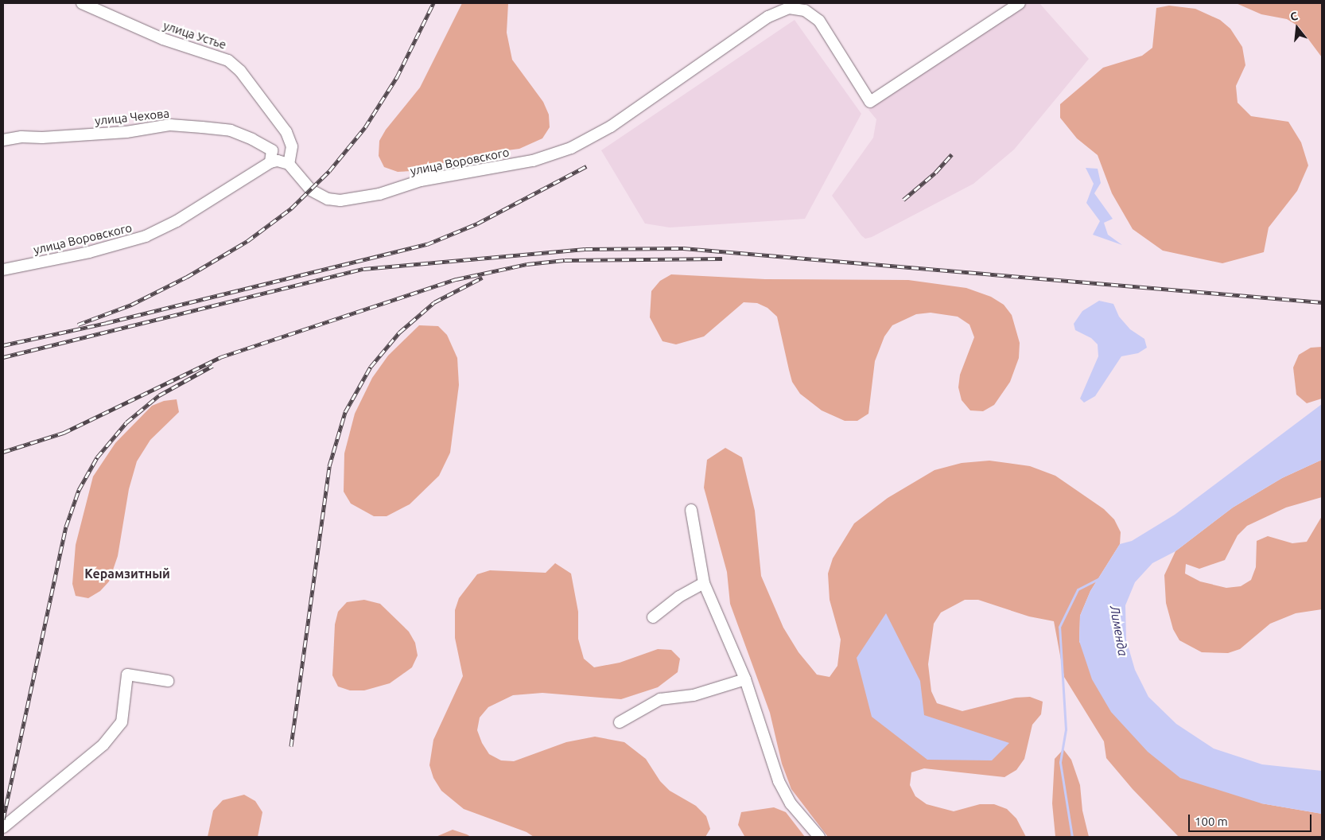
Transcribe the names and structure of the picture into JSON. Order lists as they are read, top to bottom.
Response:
{
  "streets": {
    "street": ["улица Устье", "улица Чехова", "улица Воровского"]
  },
  "crossings": [
    ["улица Устье", "улица Воровского"],
    ["улица Чехова", "улица Воровского"]
  ],
  "districts": ["Керамзитный"],
  "water": ["Лименда"],
  "scale_bar": "100 m",
  "north": "top"
}
